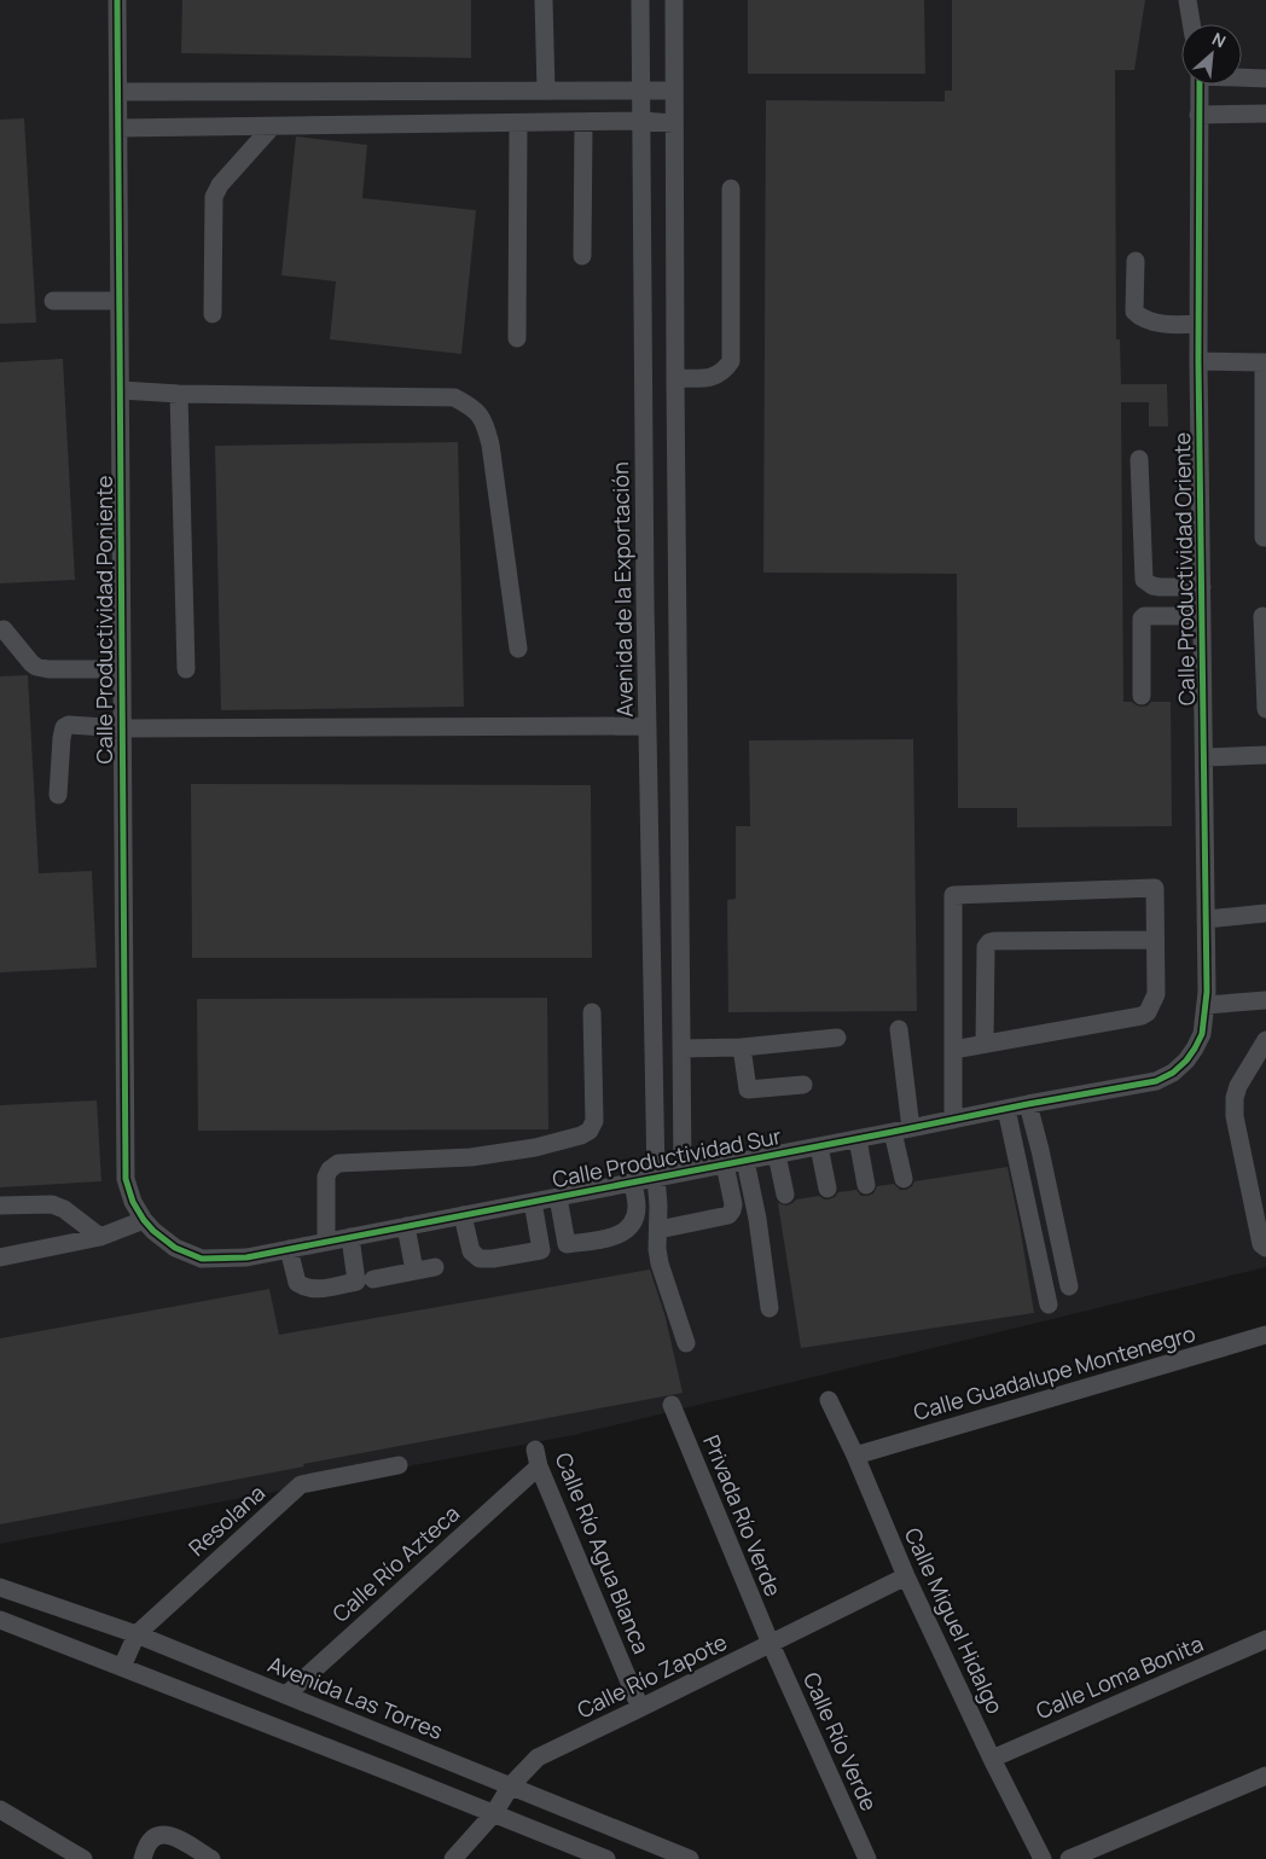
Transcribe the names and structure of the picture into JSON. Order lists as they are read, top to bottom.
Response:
{
  "streets": {
    "street": [
      "Calle Productividad Oriente",
      "Avenida de la Exportación",
      "Calle Productividad Poniente",
      "Calle Productividad Sur",
      "Calle Guadalupe Montenegro",
      "Privada Río Verde",
      "Resolana",
      "Calle Río Agua Blanca",
      "Calle Río Azteca",
      "Calle Miguel Hidalgo",
      "Calle Río Zapote",
      "Calle Loma Bonita",
      "Avenida Las Torres",
      "Calle Río Verde"
    ]
  },
  "crossings": [
    ["Calle Productividad Oriente", "Calle Productividad Sur"],
    ["Avenida de la Exportación", "Calle Productividad Sur"],
    ["Calle Productividad Poniente", "Calle Productividad Sur"],
    ["Calle Guadalupe Montenegro", "Calle Miguel Hidalgo"],
    ["Privada Río Verde", "Calle Río Zapote"],
    ["Privada Río Verde", "Calle Río Verde"],
    ["Resolana", "Avenida Las Torres"],
    ["Calle Río Agua Blanca", "Calle Río Azteca"],
    ["Calle Río Agua Blanca", "Calle Río Zapote"],
    ["Calle Río Azteca", "Avenida Las Torres"],
    ["Calle Miguel Hidalgo", "Calle Río Zapote"],
    ["Calle Miguel Hidalgo", "Calle Loma Bonita"],
    ["Calle Río Zapote", "Avenida Las Torres"],
    ["Calle Río Zapote", "Calle Río Verde"]
  ],
  "north": "top right"
}
